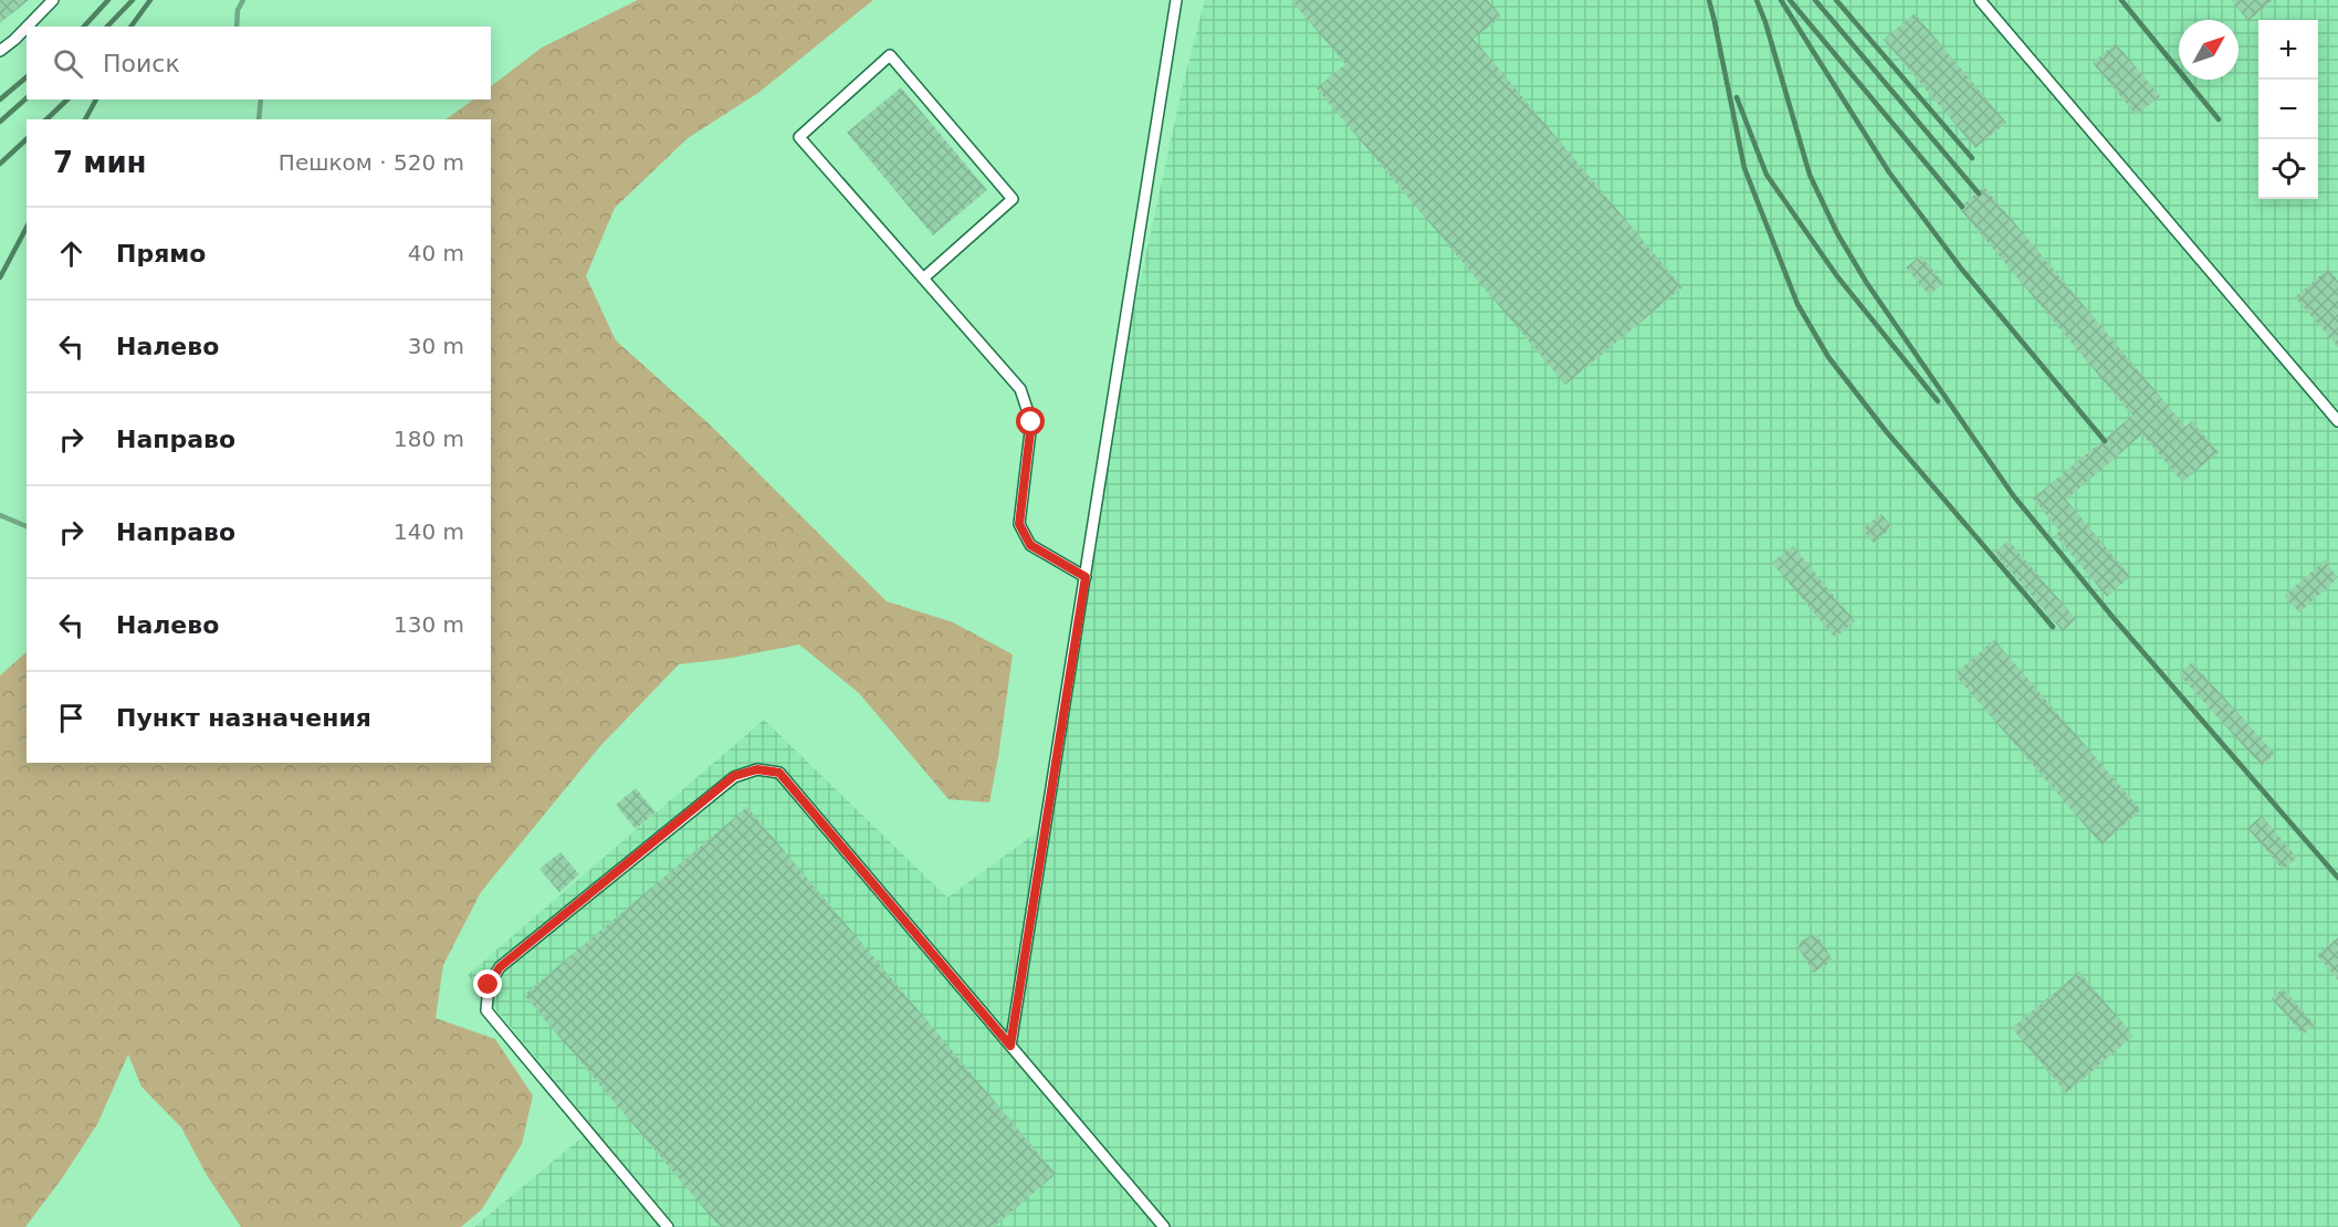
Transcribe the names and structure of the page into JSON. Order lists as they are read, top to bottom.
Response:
{
  "north": "top right",
  "page": {
    "map_buttons": ["+", "−"],
    "search": "Поиск",
    "heading": ["7 мин", "Пешком · 520 m"],
    "list": [
      ["Прямо", "40 m"],
      ["Налево", "30 m"],
      ["Направо", "180 m"],
      ["Направо", "140 m"],
      ["Налево", "130 m"],
      "Пункт назначения"
    ]
  }
}
